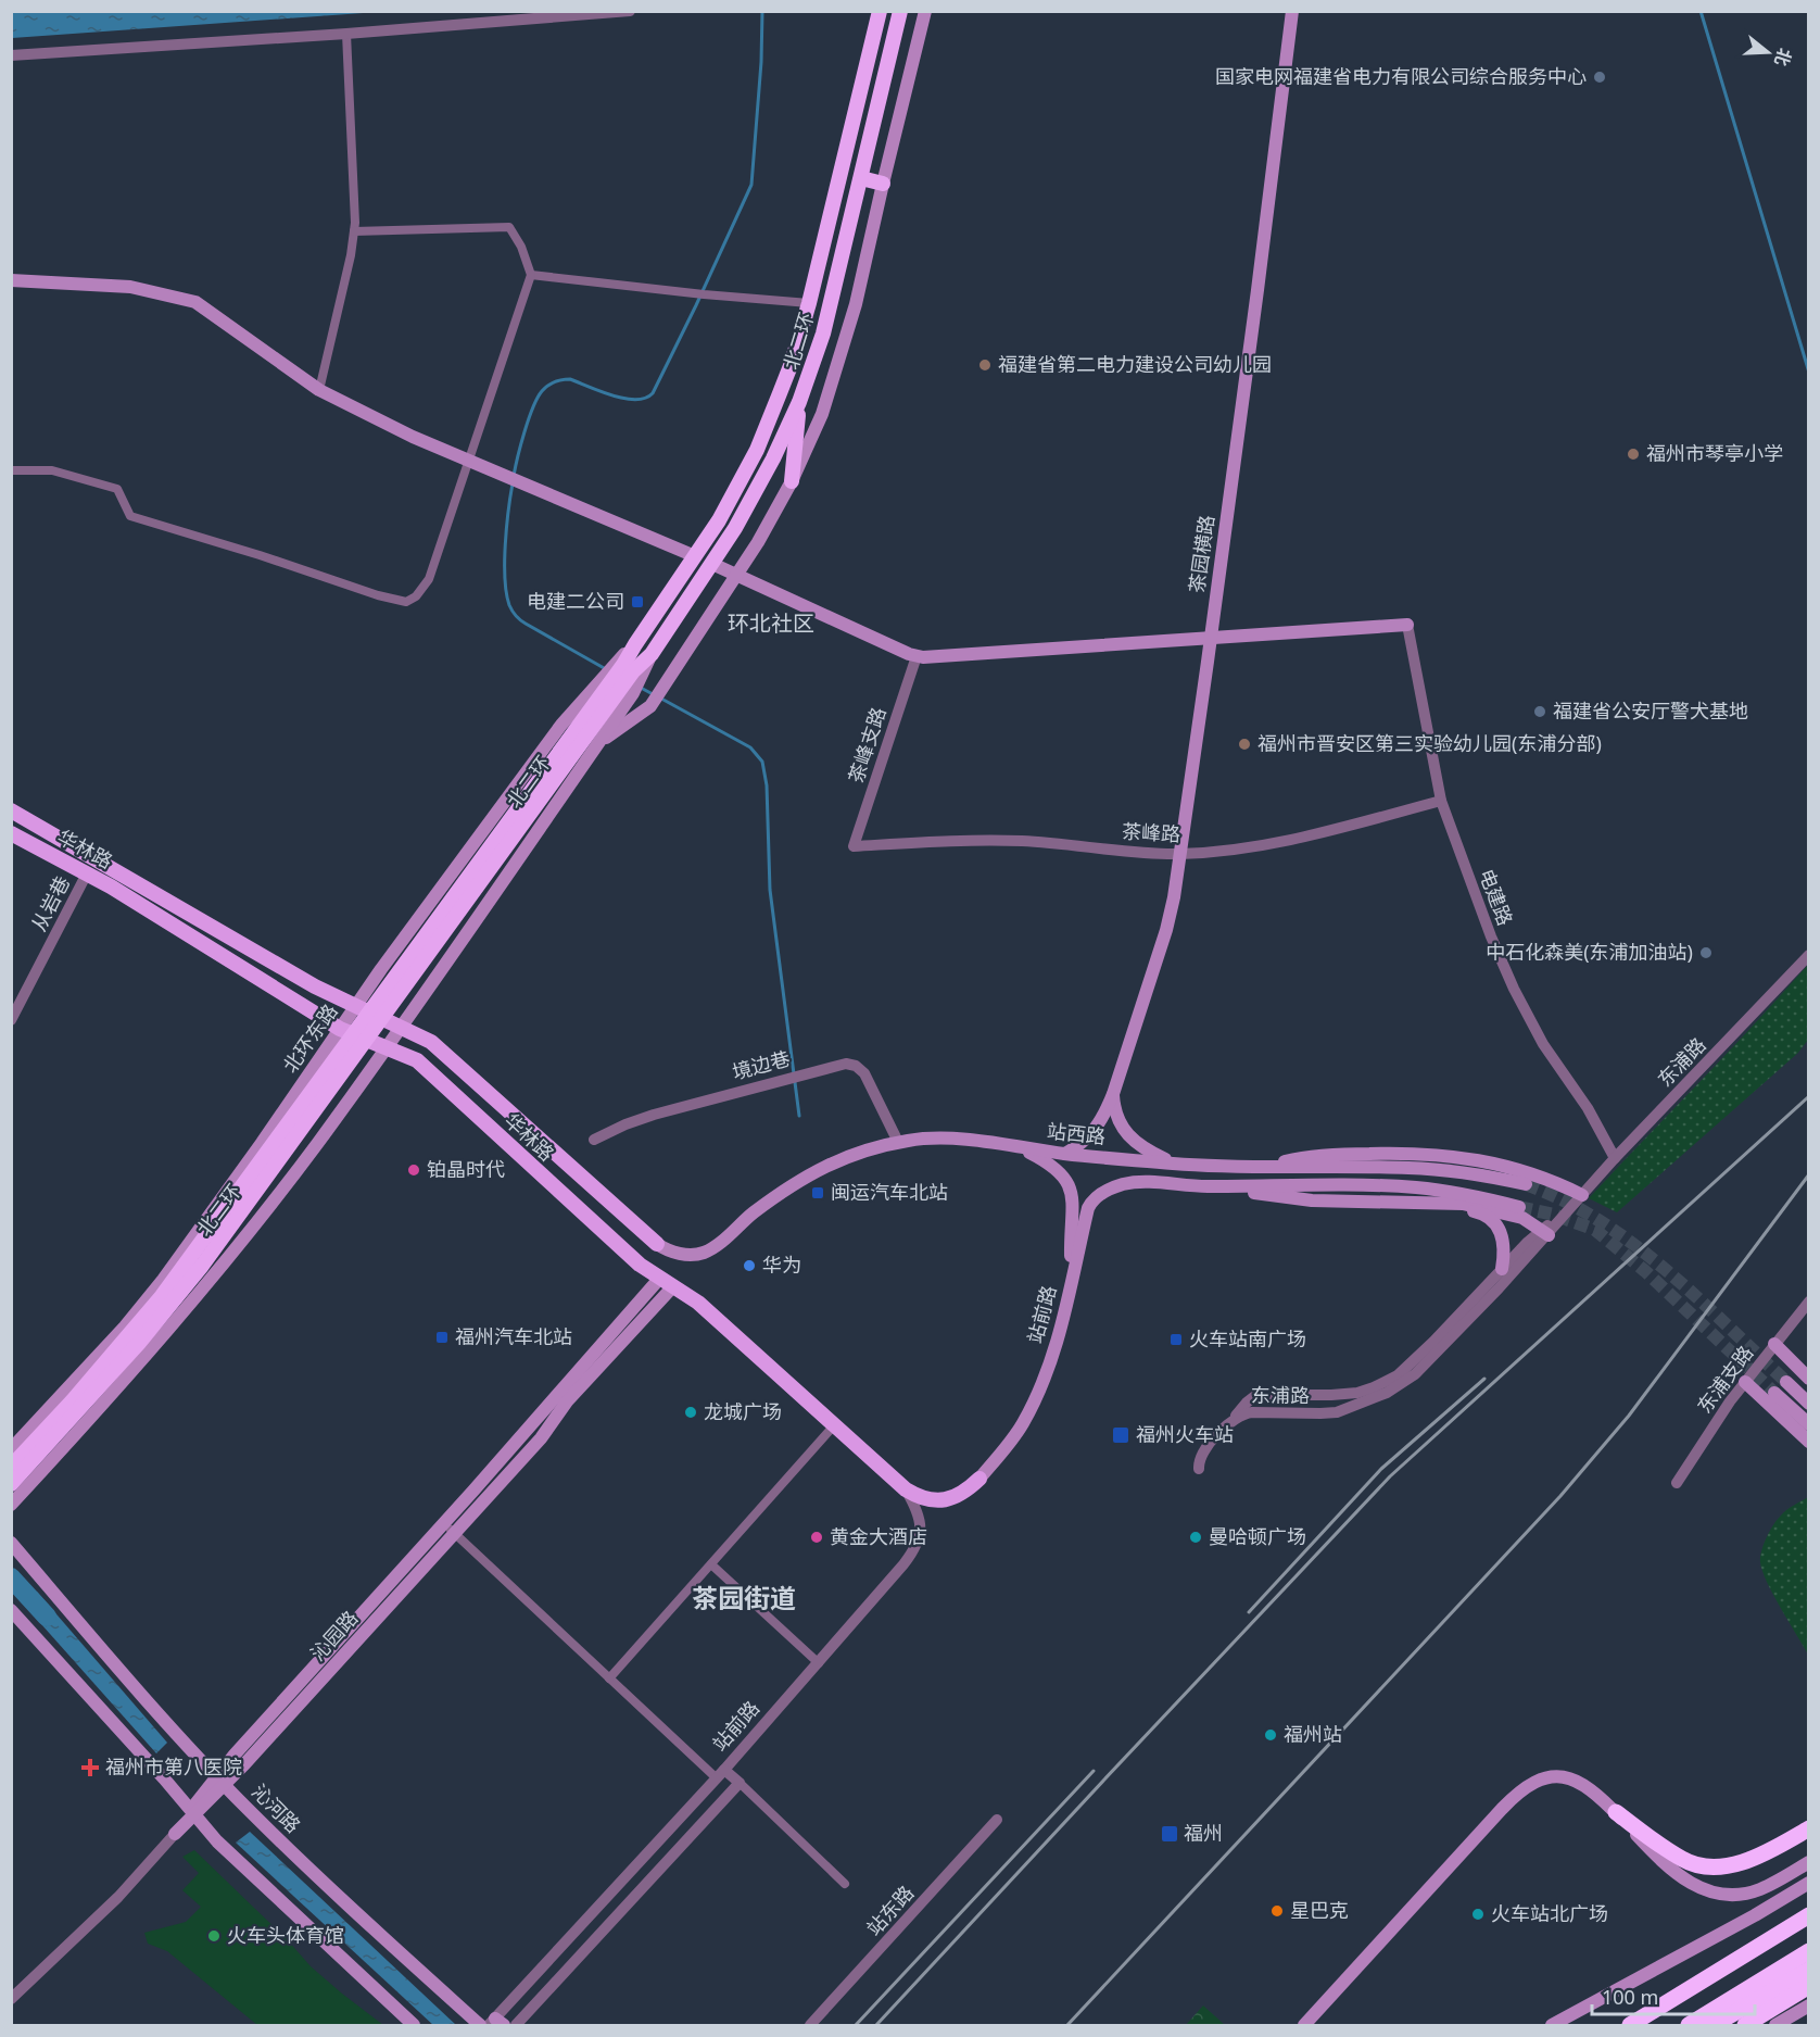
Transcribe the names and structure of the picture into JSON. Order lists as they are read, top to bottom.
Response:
{
  "streets": {
    "highway": ["北二环"],
    "main road": [
      "茶园横路",
      "华林路",
      "北环东路",
      "站西路",
      "站前路",
      "沁园路",
      "沁河路"
    ],
    "street": [
      "茶峰支路",
      "茶峰路",
      "电建路",
      "从岩巷",
      "东浦路",
      "境边巷",
      "东浦支路",
      "站东路"
    ]
  },
  "crossings": [
    ["北二环", "北环东路"],
    ["茶园横路", "茶峰路"],
    ["茶园横路", "站西路"],
    ["茶峰支路", "茶峰路"],
    ["茶峰路", "电建路"],
    ["华林路", "从岩巷"],
    ["华林路", "北环东路"],
    ["华林路", "站西路"],
    ["华林路", "站前路"],
    ["华林路", "沁园路"],
    ["电建路", "东浦路"],
    ["境边巷", "站西路"],
    ["沁园路", "沁河路"]
  ],
  "districts": ["环北社区", "茶园街道"],
  "places": {
    "other": [
      "国家电网福建省电力有限公司综合服务中心",
      "福建省第二电力建设公司幼儿园",
      "福州市琴亭小学",
      "福建省公安厅警犬基地",
      "福州市晋安区第三实验幼儿园(东浦分部)",
      "中石化森美(东浦加油站)",
      "铂晶时代",
      "华为",
      "龙城广场",
      "黄金大酒店",
      "曼哈顿广场",
      "福州站",
      "星巴克",
      "火车站北广场",
      "火车头体育馆"
    ],
    "transit": [
      "电建二公司",
      "闽运汽车北站",
      "福州汽车北站",
      "火车站南广场",
      "福州火车站",
      "福州"
    ],
    "health": ["福州市第八医院"]
  },
  "scale_bar": "100 m",
  "north": "right"
}
